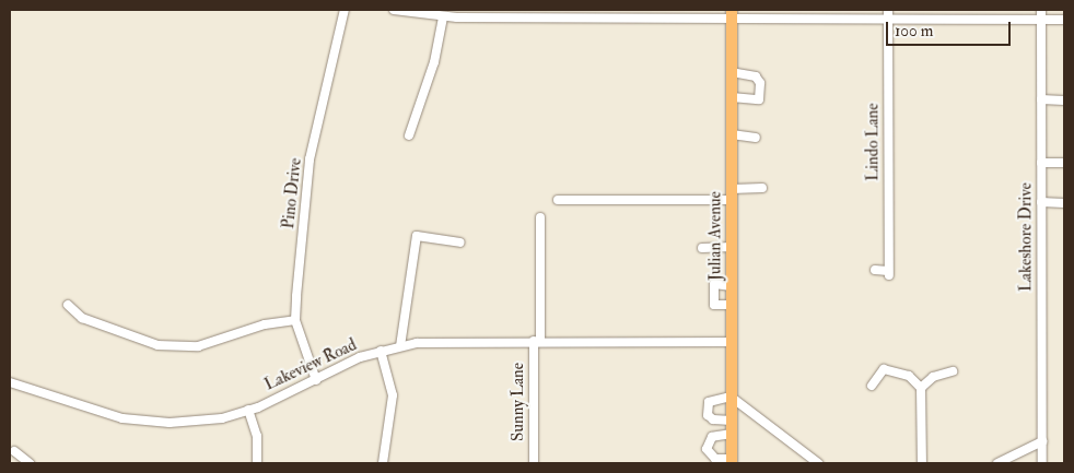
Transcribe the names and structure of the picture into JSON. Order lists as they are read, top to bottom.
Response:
{
  "streets": {
    "main road": ["Julian Avenue"],
    "street": [
      "Lindo Lane",
      "Pino Drive",
      "Lakeshore Drive",
      "Lakeview Road",
      "Sunny Lane"
    ]
  },
  "crossings": [
    ["Pino Drive", "Lakeview Road"],
    ["Julian Avenue", "Lakeview Road"],
    ["Lakeview Road", "Sunny Lane"]
  ],
  "scale_bar": "100 m"
}
